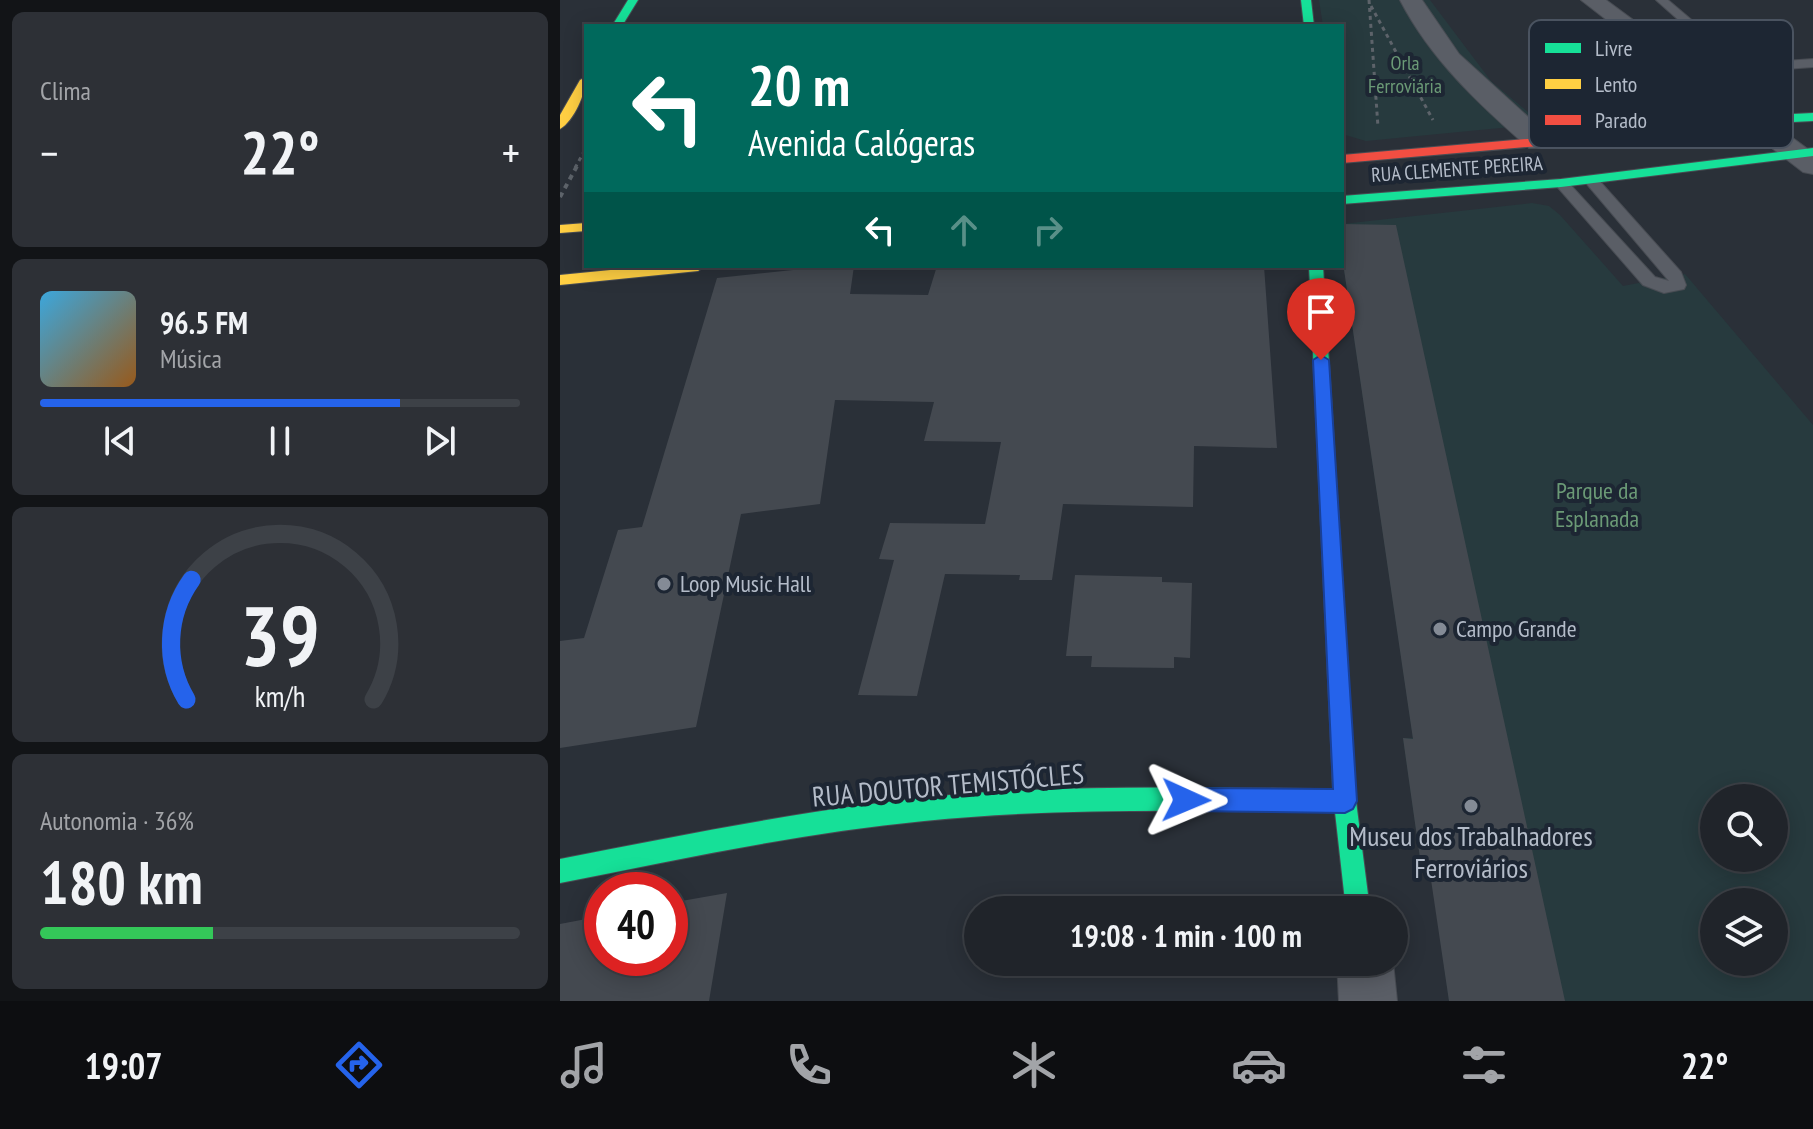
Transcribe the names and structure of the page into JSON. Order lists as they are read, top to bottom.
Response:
{
  "streets": {
    "main road": ["RUA CLEMENTE PEREIRA", "RUA DOUTOR TEMISTÓCLES"]
  },
  "parks": ["Orla Ferroviária", "Parque da Esplanada"],
  "places": ["Loop Music Hall", "Campo Grande", "Museu dos Trabalhadores Ferroviários"],
  "legend": ["Livre", "Lento", "Parado"],
  "page": {
    "tile": [
      "Clima",
      ["Autonomia · 36%", "180 km"]
    ],
    "turn": ["20 m", "Avenida Calógeras"],
    "heat": ["−", "22°", "+"],
    "song": ["96.5 FM", "Música"],
    "limit": "40",
    "trip": "19:08 · 1 min · 100 m",
    "tabs": ["19:07", "22°"],
    "gauge": ["39", "km/h"]
  }
}
